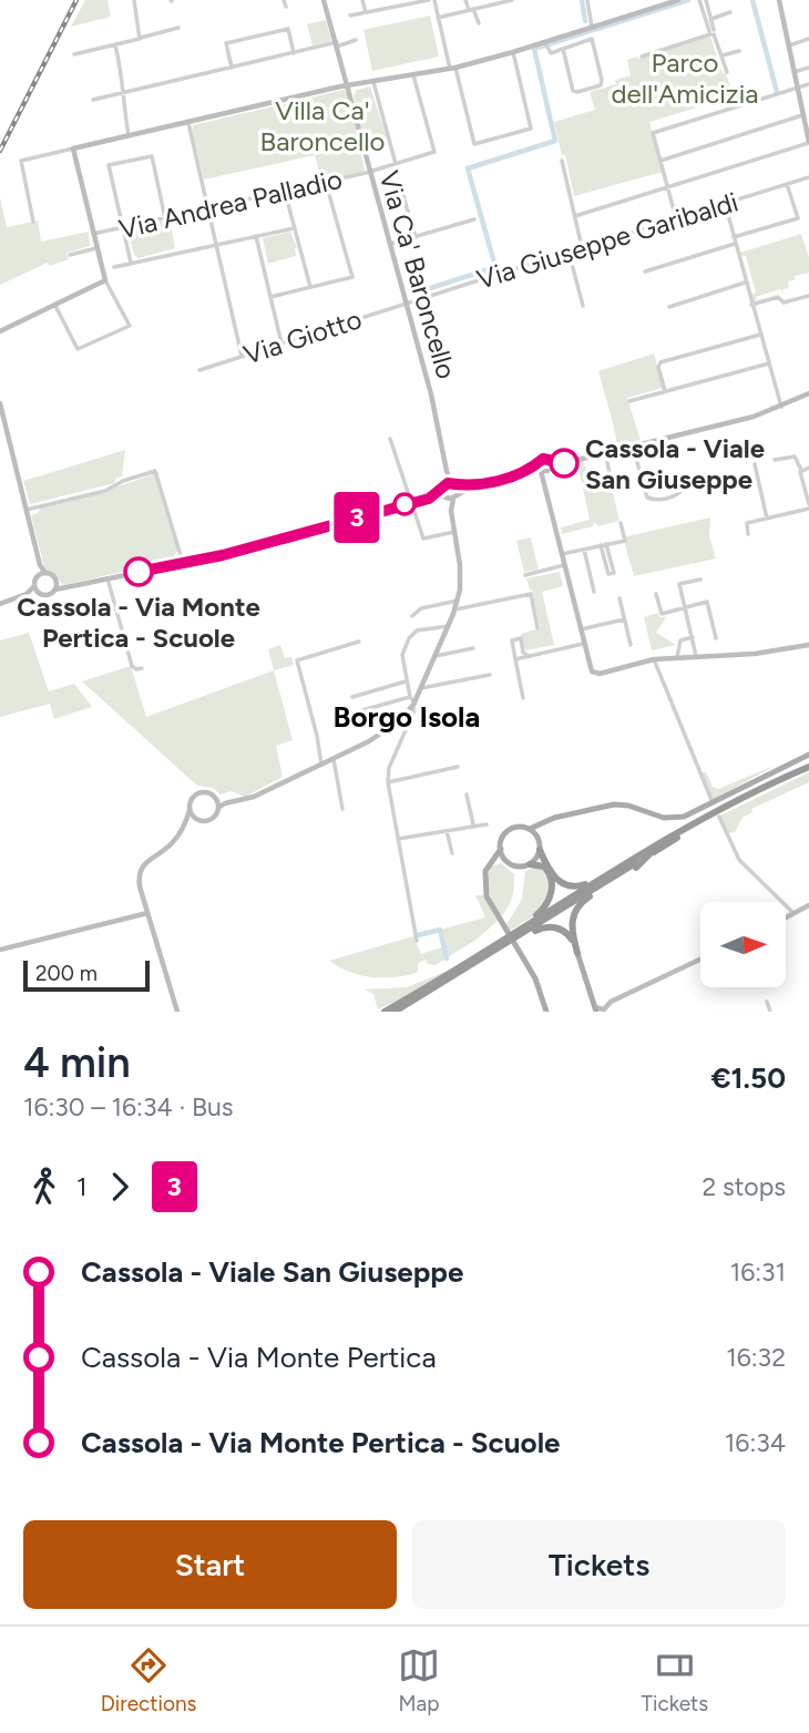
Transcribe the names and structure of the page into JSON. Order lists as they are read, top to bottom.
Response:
{
  "streets": {
    "street": [
      "Via Andrea Palladio",
      "Via Giuseppe Garibaldi",
      "Via Ca' Baroncello",
      "Via Giotto"
    ]
  },
  "crossings": [
    ["Via Andrea Palladio", "Via Ca' Baroncello"],
    ["Via Giuseppe Garibaldi", "Via Ca' Baroncello"],
    ["Via Giuseppe Garibaldi", "Via Giotto"],
    ["Via Ca' Baroncello", "Via Giotto"]
  ],
  "districts": ["Borgo Isola"],
  "parks": ["Parco dell'Amicizia", "Villa Ca' Baroncello"],
  "places": ["Cassola - Viale San Giuseppe", "Cassola - Via Monte Pertica - Scuole"],
  "lines": ["bus line 3"],
  "scale_bar": "200 m",
  "north": "right",
  "page": {
    "on_map": "3",
    "scale": "200 m",
    "heading": ["4 min", "16:30 – 16:34 · Bus", "€1.50"],
    "legs": ["1", "3", "2 stops"],
    "list": [
      {
        "name": "Cassola - Viale San Giuseppe",
        "value": "16:31"
      },
      {
        "name": "Cassola - Via Monte Pertica",
        "value": "16:32"
      },
      {
        "name": "Cassola - Via Monte Pertica - Scuole",
        "value": "16:34"
      }
    ],
    "buttons": ["Start", "Tickets"],
    "tabs": ["Directions", "Map", "Tickets"]
  }
}
